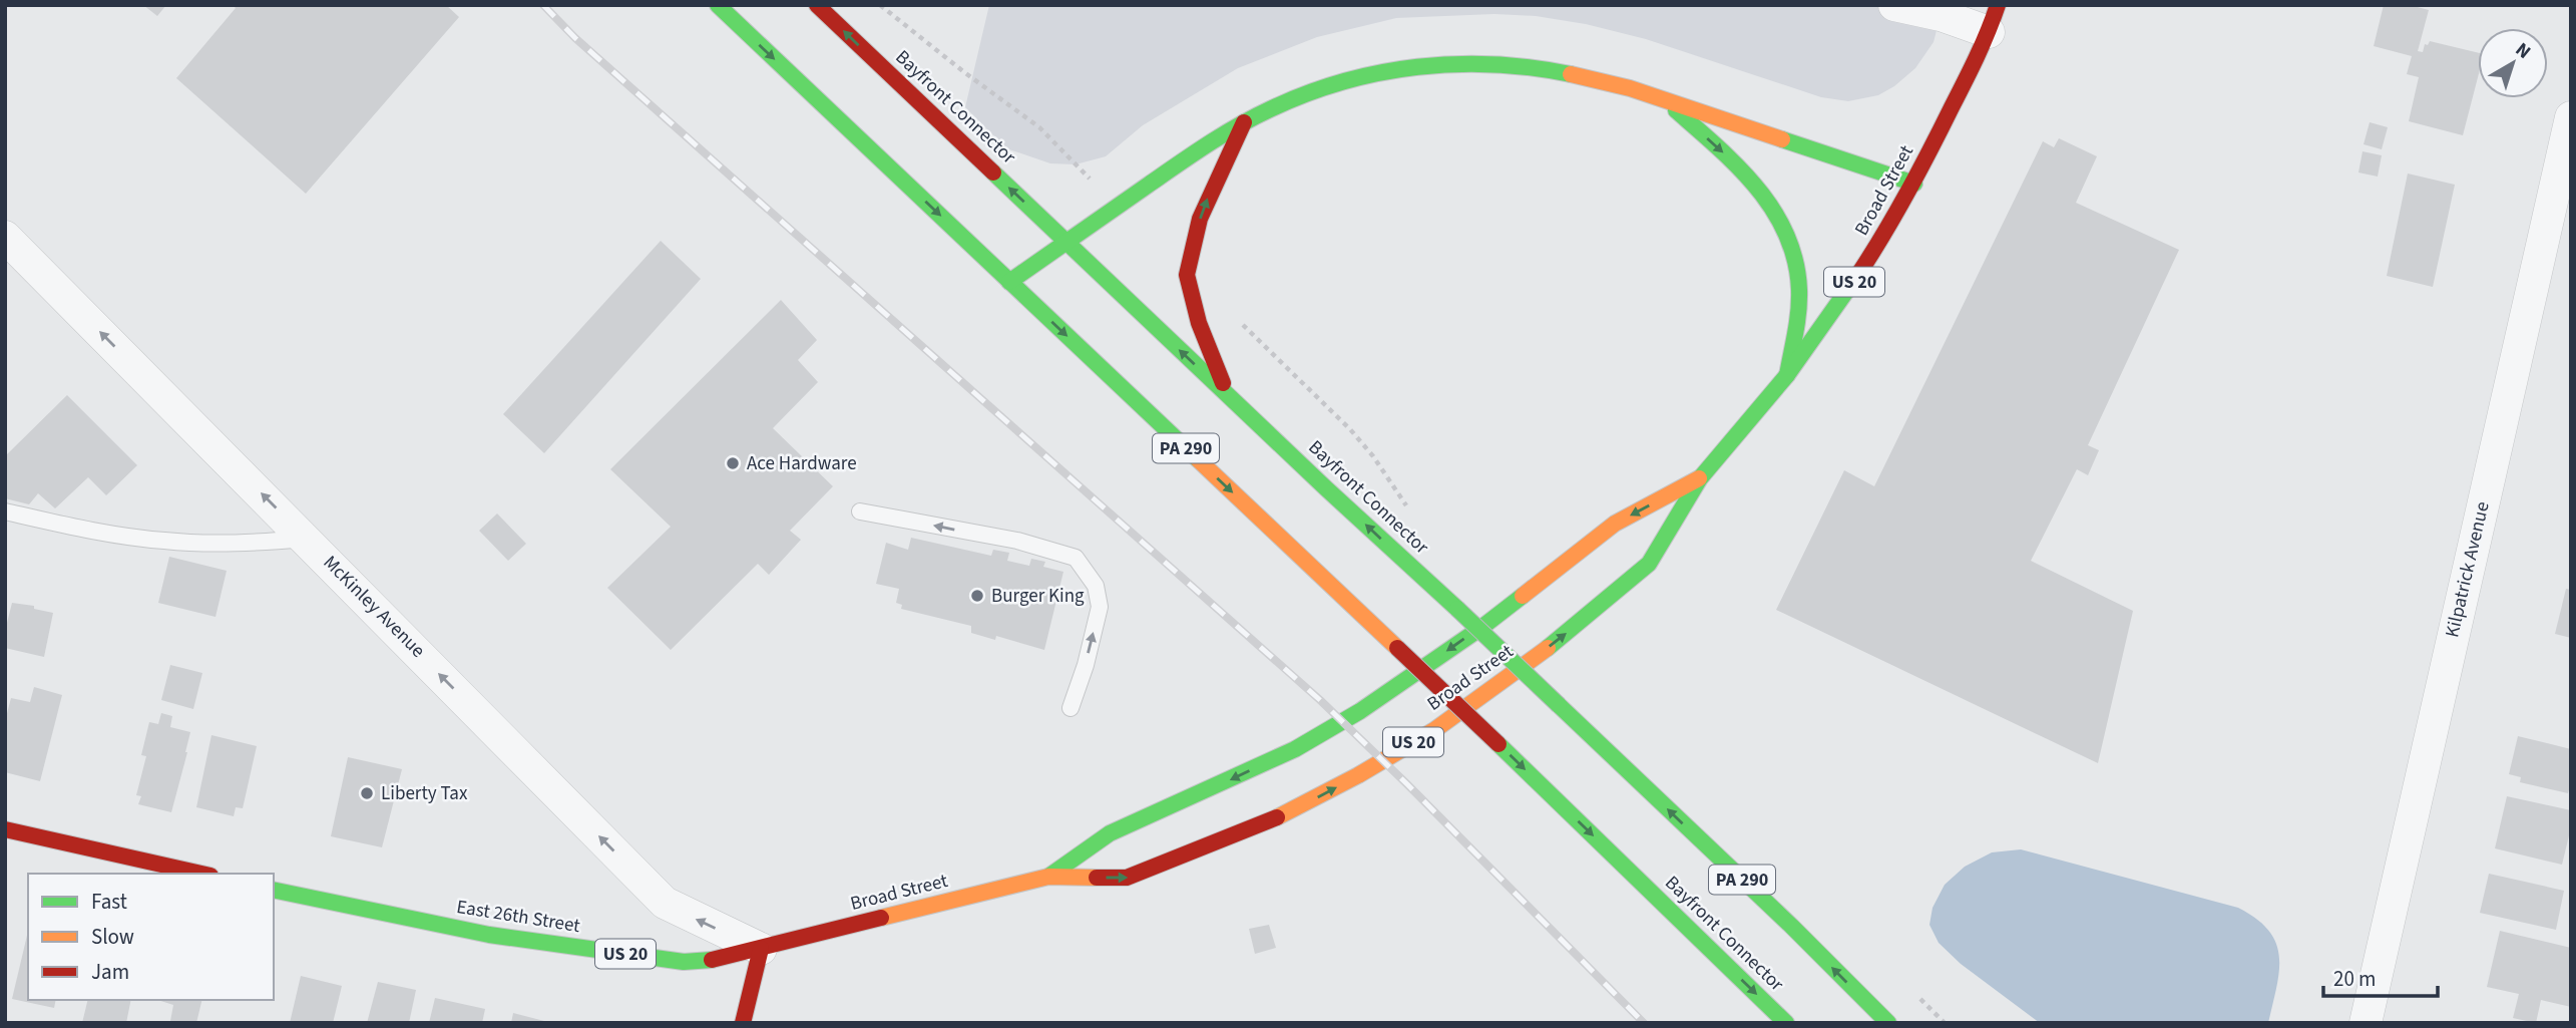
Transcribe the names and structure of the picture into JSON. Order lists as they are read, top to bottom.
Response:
{
  "streets": {
    "main road": [
      "Bayfront Connector",
      "Broad Street",
      "US 20",
      "PA 290",
      "East 26th Street"
    ],
    "street": ["Kilpatrick Avenue", "McKinley Avenue"]
  },
  "crossings": [
    ["Broad Street", "McKinley Avenue"],
    ["Broad Street", "East 26th Street"],
    ["McKinley Avenue", "East 26th Street"]
  ],
  "one_way": ["McKinley Avenue"],
  "places": ["Ace Hardware", "Burger King", "Liberty Tax"],
  "legend": ["Fast", "Slow", "Jam"],
  "scale_bar": "20 m",
  "north": "top right"
}
